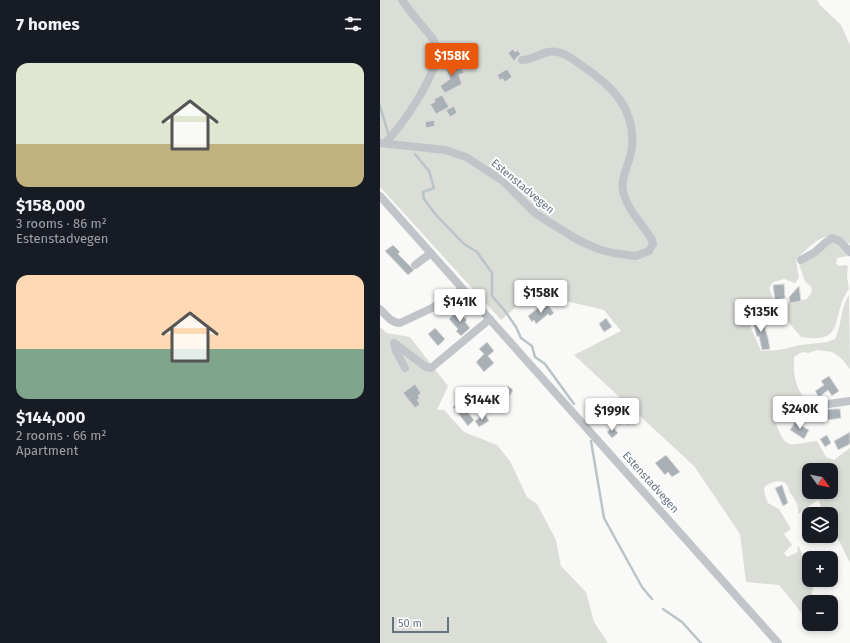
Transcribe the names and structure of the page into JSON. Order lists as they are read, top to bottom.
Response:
{
  "streets": {
    "street": ["Estenstadvegen"]
  },
  "scale_bar": "50 m",
  "north": "bottom right",
  "page": {
    "heading": "7 homes",
    "price": [
      "$158K",
      "$158K",
      "$141K",
      "$135K",
      "$144K",
      "$240K",
      "$199K"
    ],
    "list": [
      {
        "name": "$158,000",
        "note": "3 rooms · 86 m² · Estenstadvegen"
      },
      {
        "name": "$144,000",
        "note": "2 rooms · 66 m² · Apartment"
      }
    ],
    "map_buttons": ["+", "−"],
    "scale": "50 m"
  }
}
